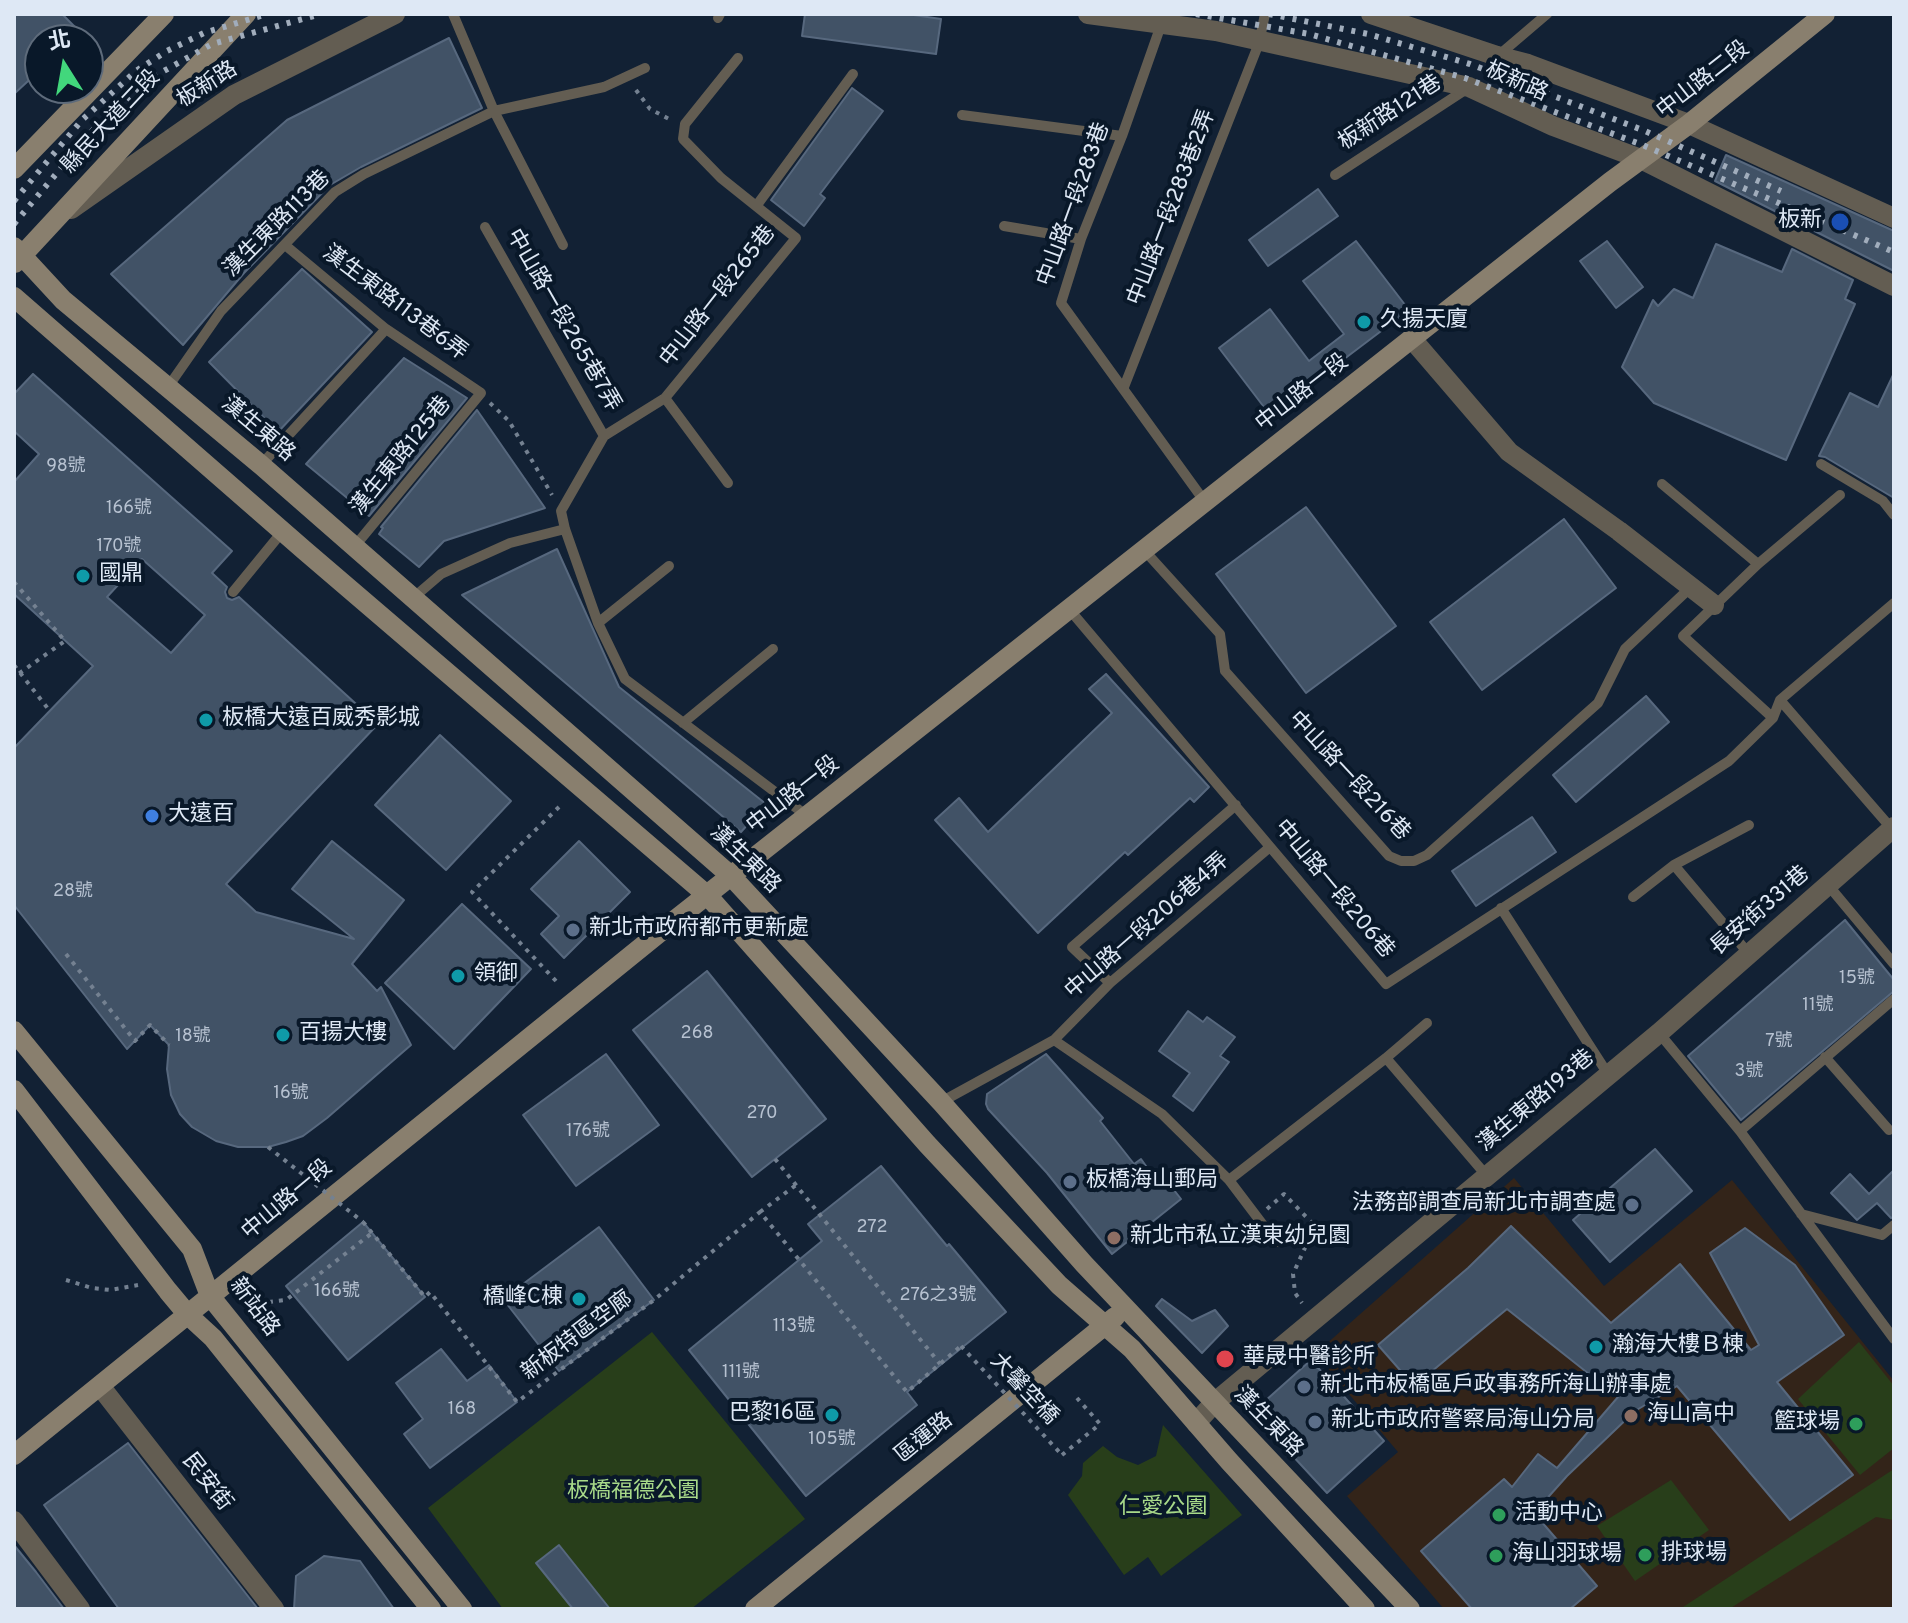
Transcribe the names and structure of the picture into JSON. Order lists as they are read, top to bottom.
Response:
{
  "streets": {
    "street": [
      "中山路二段",
      "板新路",
      "縣民大道二段",
      "中山路一段",
      "漢生東路",
      "長安街331巷",
      "漢生東路193巷",
      "新站路",
      "區運路",
      "民安街"
    ],
    "lane": [
      "板新路121巷",
      "中山路一段283巷",
      "中山路一段283巷2弄",
      "漢生東路113巷",
      "中山路一段265巷",
      "漢生東路113巷6弄",
      "中山路一段265巷7弄",
      "漢生東路125巷",
      "中山路一段216巷",
      "中山路一段206巷",
      "中山路一段206巷4弄"
    ],
    "path": ["新板特區空廊", "大馨空橋"]
  },
  "crossings": [
    ["中山路二段", "板新路"],
    ["中山路二段", "中山路一段"],
    ["板新路", "板新路121巷"],
    ["板新路", "縣民大道二段"],
    ["板新路", "中山路一段283巷"],
    ["板新路", "中山路一段283巷2弄"],
    ["縣民大道二段", "漢生東路"],
    ["中山路一段283巷", "中山路一段283巷2弄"],
    ["中山路一段283巷", "中山路一段"],
    ["漢生東路113巷", "漢生東路113巷6弄"],
    ["漢生東路113巷", "漢生東路"],
    ["中山路一段265巷", "中山路一段265巷7弄"],
    ["漢生東路113巷6弄", "漢生東路125巷"],
    ["中山路一段", "漢生東路"],
    ["中山路一段", "中山路一段216巷"],
    ["中山路一段", "中山路一段206巷"],
    ["中山路一段", "新站路"],
    ["中山路一段", "民安街"],
    ["漢生東路", "漢生東路125巷"],
    ["漢生東路", "中山路一段206巷4弄"],
    ["漢生東路", "漢生東路193巷"],
    ["漢生東路", "區運路"],
    ["中山路一段206巷", "中山路一段206巷4弄"],
    ["長安街331巷", "漢生東路193巷"]
  ],
  "parks": ["板橋福德公園", "仁愛公園"],
  "places": [
    "板新",
    "久揚天廈",
    "國鼎",
    "板橋大遠百威秀影城",
    "大遠百",
    "新北市政府都市更新處",
    "領御",
    "百揚大樓",
    "板橋海山郵局",
    "法務部調查局新北市調查處",
    "新北市私立漢東幼兒園",
    "橋峰C棟",
    "瀚海大樓Ｂ棟",
    "華晟中醫診所",
    "新北市板橋區戶政事務所海山辦事處",
    "巴黎16區",
    "海山高中",
    "新北市政府警察局海山分局",
    "籃球場",
    "活動中心",
    "排球場",
    "海山羽球場"
  ],
  "house_numbers": [
    "98號",
    "166號",
    "170號",
    "28號",
    "15號",
    "11號",
    "268",
    "18號",
    "7號",
    "3號",
    "16號",
    "270",
    "176號",
    "272",
    "166號",
    "276之3號",
    "113號",
    "111號",
    "168",
    "105號"
  ],
  "north": "top"
}
